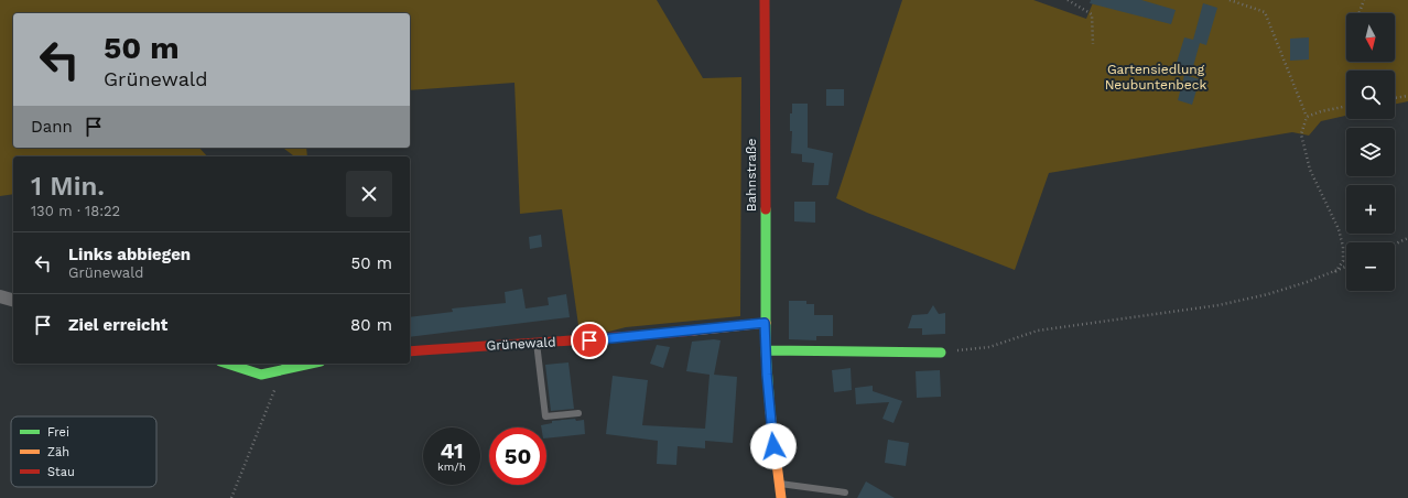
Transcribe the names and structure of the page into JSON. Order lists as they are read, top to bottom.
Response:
{
  "streets": {
    "street": ["Bahnstraße", "Grünewald"]
  },
  "crossings": [
    ["Bahnstraße", "Grünewald"]
  ],
  "parks": ["Gartensiedlung Neubuntenbeck"],
  "legend": ["Frei", "Zäh", "Stau"],
  "north": "bottom",
  "page": {
    "map_buttons": ["+", "−"],
    "turn": ["50 m", "Grünewald"],
    "then": "Dann",
    "heading": ["1 Min.", "130 m · 18:22"],
    "list": [
      {
        "name": "Links abbiegen",
        "note": "Grünewald",
        "value": "50 m"
      },
      {
        "name": "Ziel erreicht",
        "value": "80 m"
      }
    ],
    "speed": "41 km/h",
    "limit": "50"
  }
}
